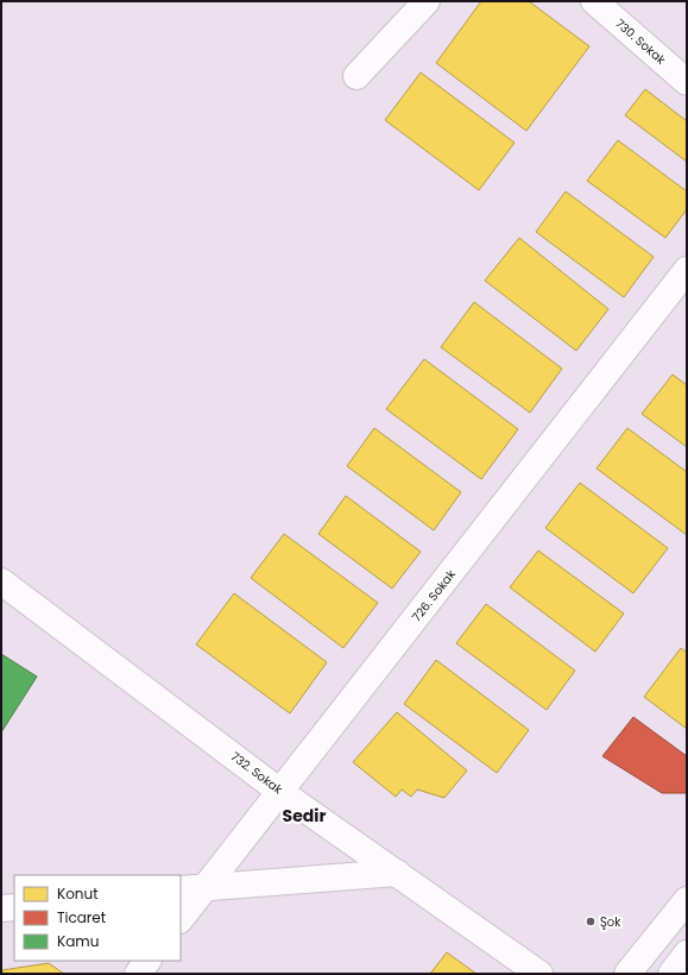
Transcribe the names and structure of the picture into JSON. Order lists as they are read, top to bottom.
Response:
{
  "streets": {
    "street": ["730. Sokak", "726. Sokak", "732. Sokak"]
  },
  "crossings": [
    ["726. Sokak", "732. Sokak"]
  ],
  "districts": ["Sedir"],
  "places": ["Şok"],
  "legend": ["Konut", "Ticaret", "Kamu"]
}
